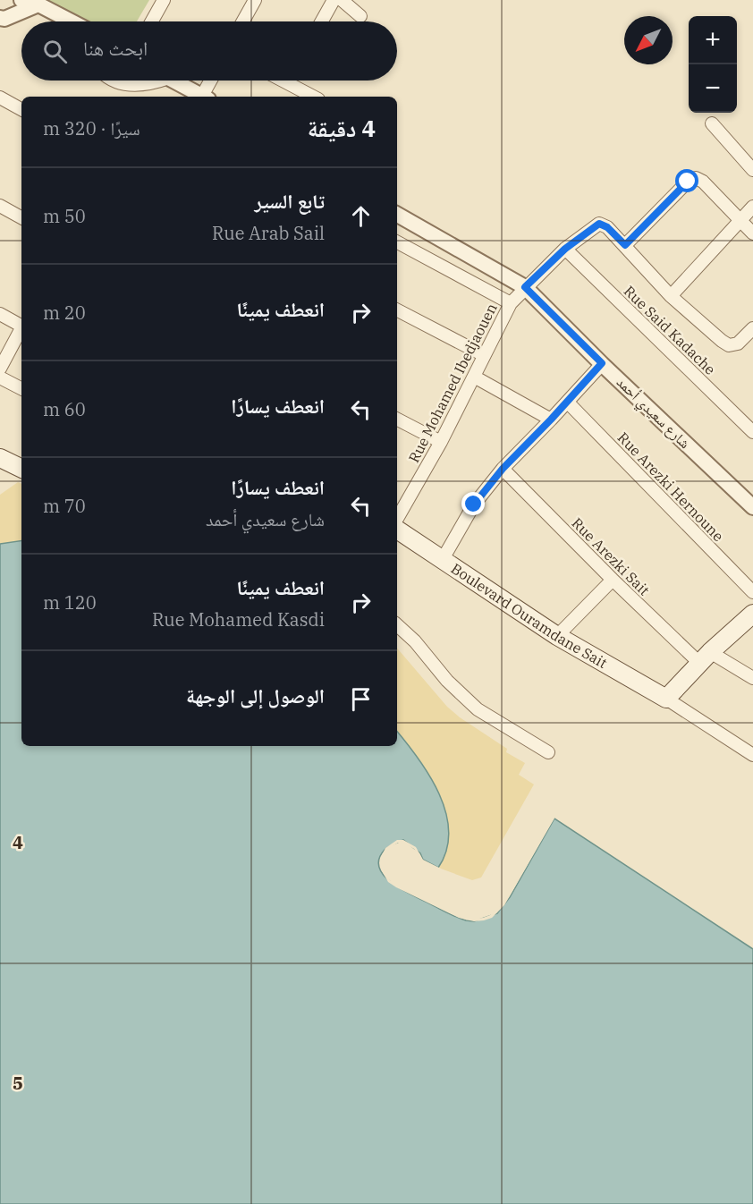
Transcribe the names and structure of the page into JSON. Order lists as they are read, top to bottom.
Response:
{
  "streets": {
    "main road": ["Boulevard Ouramdane Sait"],
    "street": [
      "Rue Said Kadache",
      "Rue Mohamed Ibedjaouen",
      "شارع سعيدي أحمد",
      "Rue Arezki Hernoune",
      "Rue Arezki Sait"
    ]
  },
  "crossings": [
    ["Rue Said Kadache", "Rue Mohamed Ibedjaouen"],
    ["Rue Mohamed Ibedjaouen", "شارع سعيدي أحمد"]
  ],
  "north": "bottom left",
  "page": {
    "map_buttons": ["+", "−"],
    "search": "ابحث هنا",
    "heading": ["4 دقيقة", "سيرًا · 320 m"],
    "list": [
      ["تابع السير", "Rue Arab Sail", "50 m"],
      ["انعطف يمينًا", "20 m"],
      ["انعطف يسارًا", "60 m"],
      ["انعطف يسارًا", "شارع سعيدي أحمد", "70 m"],
      ["انعطف يمينًا", "Rue Mohamed Kasdi", "120 m"],
      "الوصول إلى الوجهة"
    ]
  },
  "grid": {
    "rows": ["4", "5"]
  }
}
